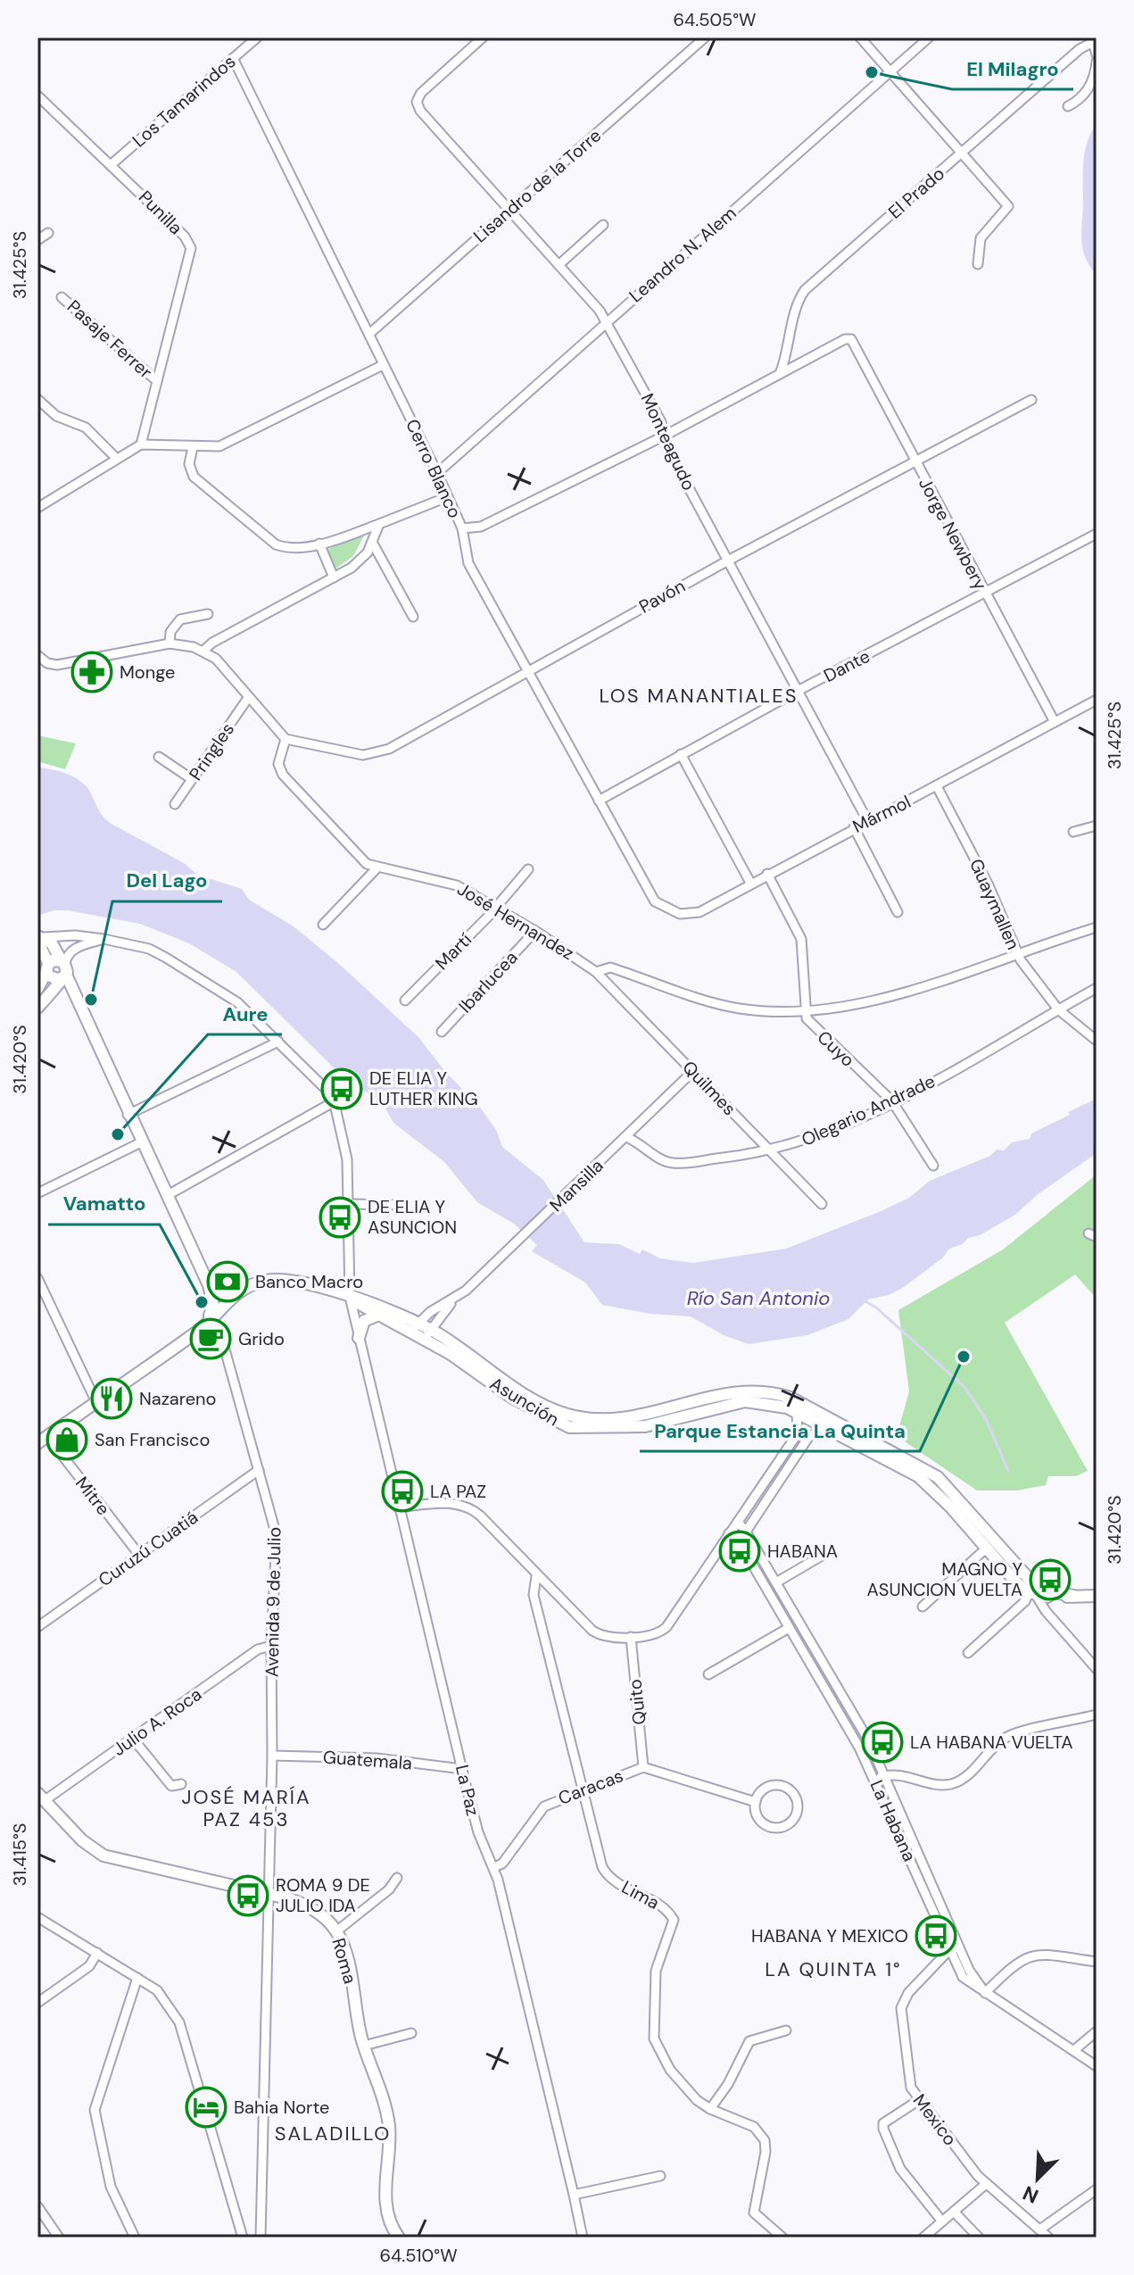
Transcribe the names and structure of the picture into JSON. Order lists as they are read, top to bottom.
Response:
{
  "streets": {
    "main road": ["Asunción", "Roma"],
    "street": [
      "Los Tamarindos",
      "Lisandro de la Torre",
      "El Prado",
      "Punilla",
      "Leandro N. Alem",
      "Pasaje Ferrer",
      "Monteagudo",
      "Cerro Blanco",
      "Jorge Newbery",
      "Pavón",
      "Dante",
      "Pringles",
      "Mármol",
      "Guaymallen",
      "José Hernandez",
      "Martí",
      "Ibarlucea",
      "Cuyo",
      "Quilmes",
      "Olegario Andrade",
      "Mansilla",
      "Mitre",
      "Curuzú Cuatiá",
      "Avenida 9 de Julio",
      "Quito",
      "Julio A. Roca",
      "Guatemala",
      "Caracas",
      "La Paz",
      "La Habana",
      "Lima",
      "Mexico"
    ]
  },
  "crossings": [
    ["Los Tamarindos", "Punilla"],
    ["Los Tamarindos", "Cerro Blanco"],
    ["Lisandro de la Torre", "Monteagudo"],
    ["Lisandro de la Torre", "Cerro Blanco"],
    ["Punilla", "Pasaje Ferrer"],
    ["Leandro N. Alem", "Monteagudo"],
    ["Leandro N. Alem", "Cerro Blanco"],
    ["Monteagudo", "Pavón"],
    ["Monteagudo", "Dante"],
    ["Monteagudo", "Mármol"],
    ["Cerro Blanco", "Pavón"],
    ["Cerro Blanco", "Dante"],
    ["Cerro Blanco", "Mármol"],
    ["Jorge Newbery", "Pavón"],
    ["Jorge Newbery", "Dante"],
    ["Jorge Newbery", "Mármol"],
    ["Pavón", "José Hernandez"],
    ["Mármol", "Guaymallen"],
    ["Guaymallen", "Olegario Andrade"],
    ["José Hernandez", "Martí"],
    ["José Hernandez", "Ibarlucea"],
    ["José Hernandez", "Quilmes"],
    ["Cuyo", "Olegario Andrade"],
    ["Quilmes", "Olegario Andrade"],
    ["Quilmes", "Mansilla"],
    ["Olegario Andrade", "Mansilla"],
    ["Mansilla", "Asunción"],
    ["Asunción", "Mitre"],
    ["Asunción", "Avenida 9 de Julio"],
    ["Asunción", "La Paz"],
    ["Mitre", "Curuzú Cuatiá"],
    ["Curuzú Cuatiá", "Avenida 9 de Julio"],
    ["Avenida 9 de Julio", "Julio A. Roca"],
    ["Avenida 9 de Julio", "Guatemala"],
    ["Avenida 9 de Julio", "Roma"],
    ["Quito", "Caracas"],
    ["Julio A. Roca", "Roma"],
    ["Guatemala", "La Paz"],
    ["Caracas", "La Paz"],
    ["Caracas", "Lima"],
    ["La Habana", "Mexico"]
  ],
  "districts": [
    "LOS MANANTIALES",
    "JOSÉ MARÍA PAZ 453",
    "LA QUINTA 1°",
    "SALADILLO"
  ],
  "water": ["Río San Antonio"],
  "places": {
    "other": [
      "El Milagro",
      "Del Lago",
      "Aure",
      "Vamatto",
      "Parque Estancia La Quinta"
    ],
    "pharmacy": ["Monge"],
    "bus stop": [
      "DE ELIA Y LUTHER KING",
      "DE ELIA Y ASUNCION",
      "LA PAZ",
      "HABANA",
      "MAGNO Y ASUNCION VUELTA",
      "LA HABANA VUELTA",
      "ROMA 9 DE JULIO IDA",
      "HABANA Y MEXICO"
    ],
    "bank": ["Banco Macro"],
    "cafe": ["Grido"],
    "restaurant": ["Nazareno"],
    "shop": ["San Francisco"],
    "hotel": ["Bahia Norte"]
  },
  "north": "bottom left",
  "coordinates": [
    "64.505°W",
    "31.425°S",
    "31.420°S",
    "31.415°S",
    "64.510°W"
  ]
}
